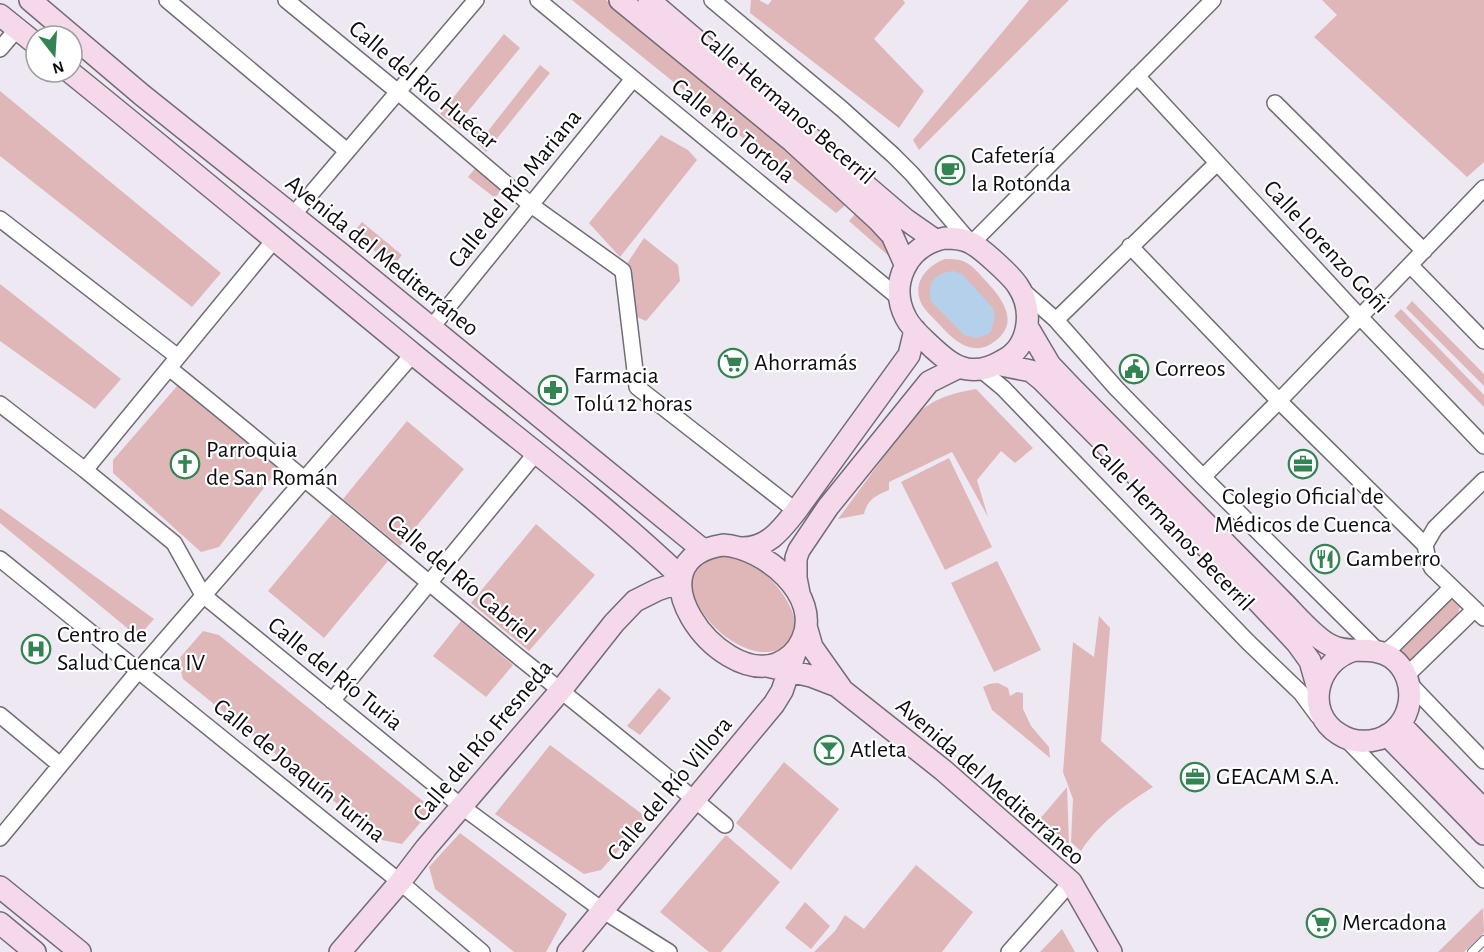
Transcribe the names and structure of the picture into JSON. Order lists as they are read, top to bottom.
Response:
{
  "streets": {
    "street": [
      "Calle del Río Huécar",
      "Calle Hermanos Becerril",
      "Calle Rio Tortola",
      "Calle del Río Mariana",
      "Calle Lorenzo Goñi",
      "Avenida del Mediterráneo",
      "Calle del Río Cabriel",
      "Calle del Río Turia",
      "Calle del Río Fresneda",
      "Calle de Joaquín Turina",
      "Calle del Río Villora"
    ]
  },
  "crossings": [
    ["Calle del Río Huécar", "Calle del Río Mariana"],
    ["Calle Hermanos Becerril", "Calle Rio Tortola"],
    ["Calle Rio Tortola", "Calle del Río Mariana"],
    ["Calle del Río Mariana", "Avenida del Mediterráneo"],
    ["Avenida del Mediterráneo", "Calle del Río Fresneda"],
    ["Avenida del Mediterráneo", "Calle del Río Villora"],
    ["Calle del Río Cabriel", "Calle del Río Fresneda"],
    ["Calle del Río Cabriel", "Calle del Río Villora"],
    ["Calle del Río Turia", "Calle del Río Fresneda"],
    ["Calle del Río Turia", "Calle del Río Villora"],
    ["Calle del Río Fresneda", "Calle de Joaquín Turina"],
    ["Calle del Río Fresneda", "Calle del Río Villora"]
  ],
  "places": {
    "cafe": ["Cafetería la Rotonda"],
    "supermarket": ["Ahorramás", "Mercadona"],
    "public building": ["Correos"],
    "pharmacy": ["Farmacia Tolú 12 horas"],
    "church": ["Parroquia de San Román"],
    "office": ["Colegio Oficial de Médicos de Cuenca", "GEACAM S.A."],
    "restaurant": ["Gamberro"],
    "hospital": ["Centro de Salud Cuenca IV"],
    "bar": ["Atleta"]
  },
  "north": "bottom"
}
